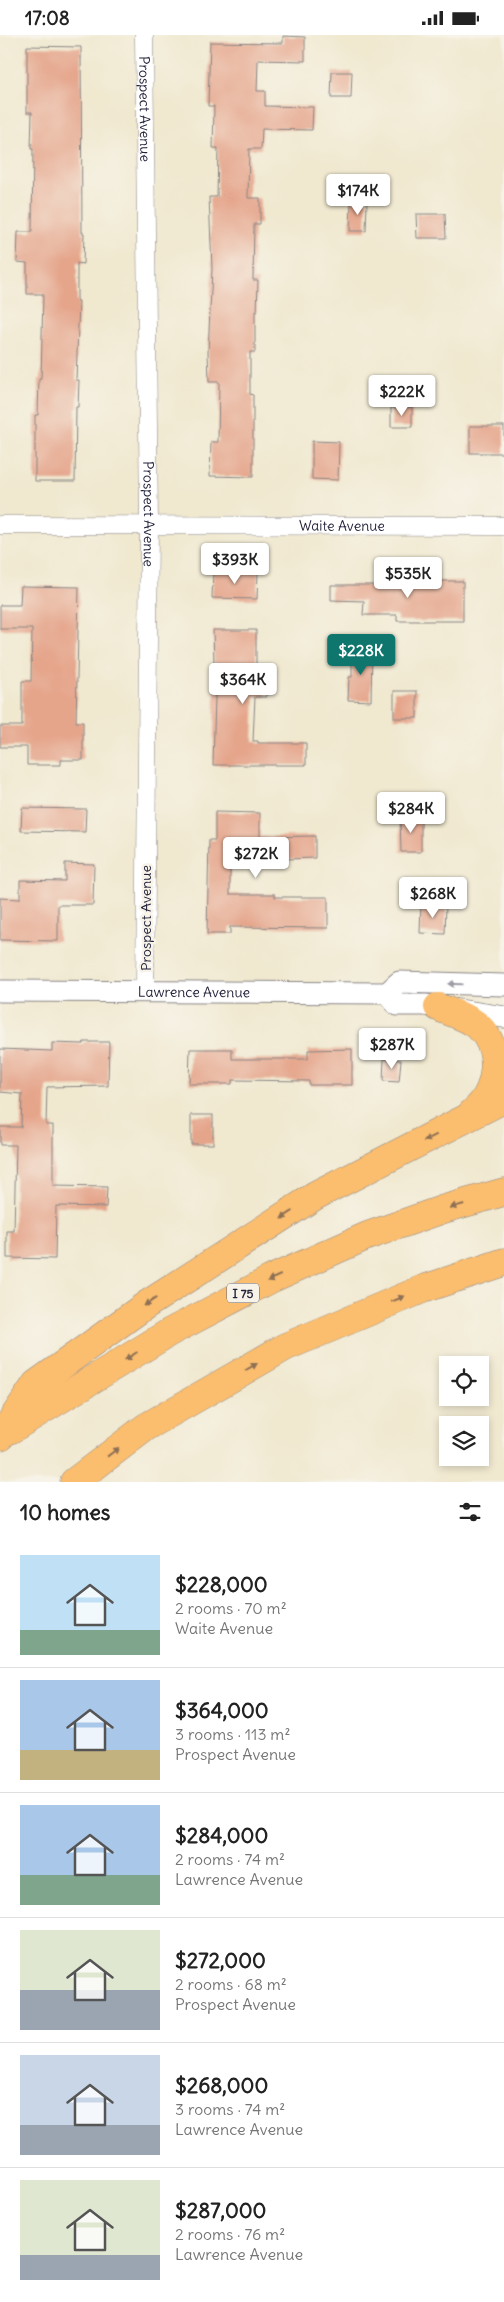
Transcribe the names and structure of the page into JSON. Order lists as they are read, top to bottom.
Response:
{
  "streets": {
    "highway": ["I 75"],
    "street": ["Prospect Avenue", "Waite Avenue", "Lawrence Avenue"]
  },
  "crossings": [
    ["Prospect Avenue", "Waite Avenue"],
    ["Prospect Avenue", "Lawrence Avenue"]
  ],
  "page": {
    "status": "17:08",
    "price": [
      "$174K",
      "$222K",
      "$393K",
      "$535K",
      "$228K",
      "$364K",
      "$284K",
      "$272K",
      "$268K",
      "$287K"
    ],
    "heading": "10 homes",
    "list": [
      {
        "name": "$228,000",
        "note": "2 rooms · 70 m² · Waite Avenue"
      },
      {
        "name": "$364,000",
        "note": "3 rooms · 113 m² · Prospect Avenue"
      },
      {
        "name": "$284,000",
        "note": "2 rooms · 74 m² · Lawrence Avenue"
      },
      {
        "name": "$272,000",
        "note": "2 rooms · 68 m² · Prospect Avenue"
      },
      {
        "name": "$268,000",
        "note": "3 rooms · 74 m² · Lawrence Avenue"
      },
      {
        "name": "$287,000",
        "note": "2 rooms · 76 m² · Lawrence Avenue"
      }
    ]
  }
}
